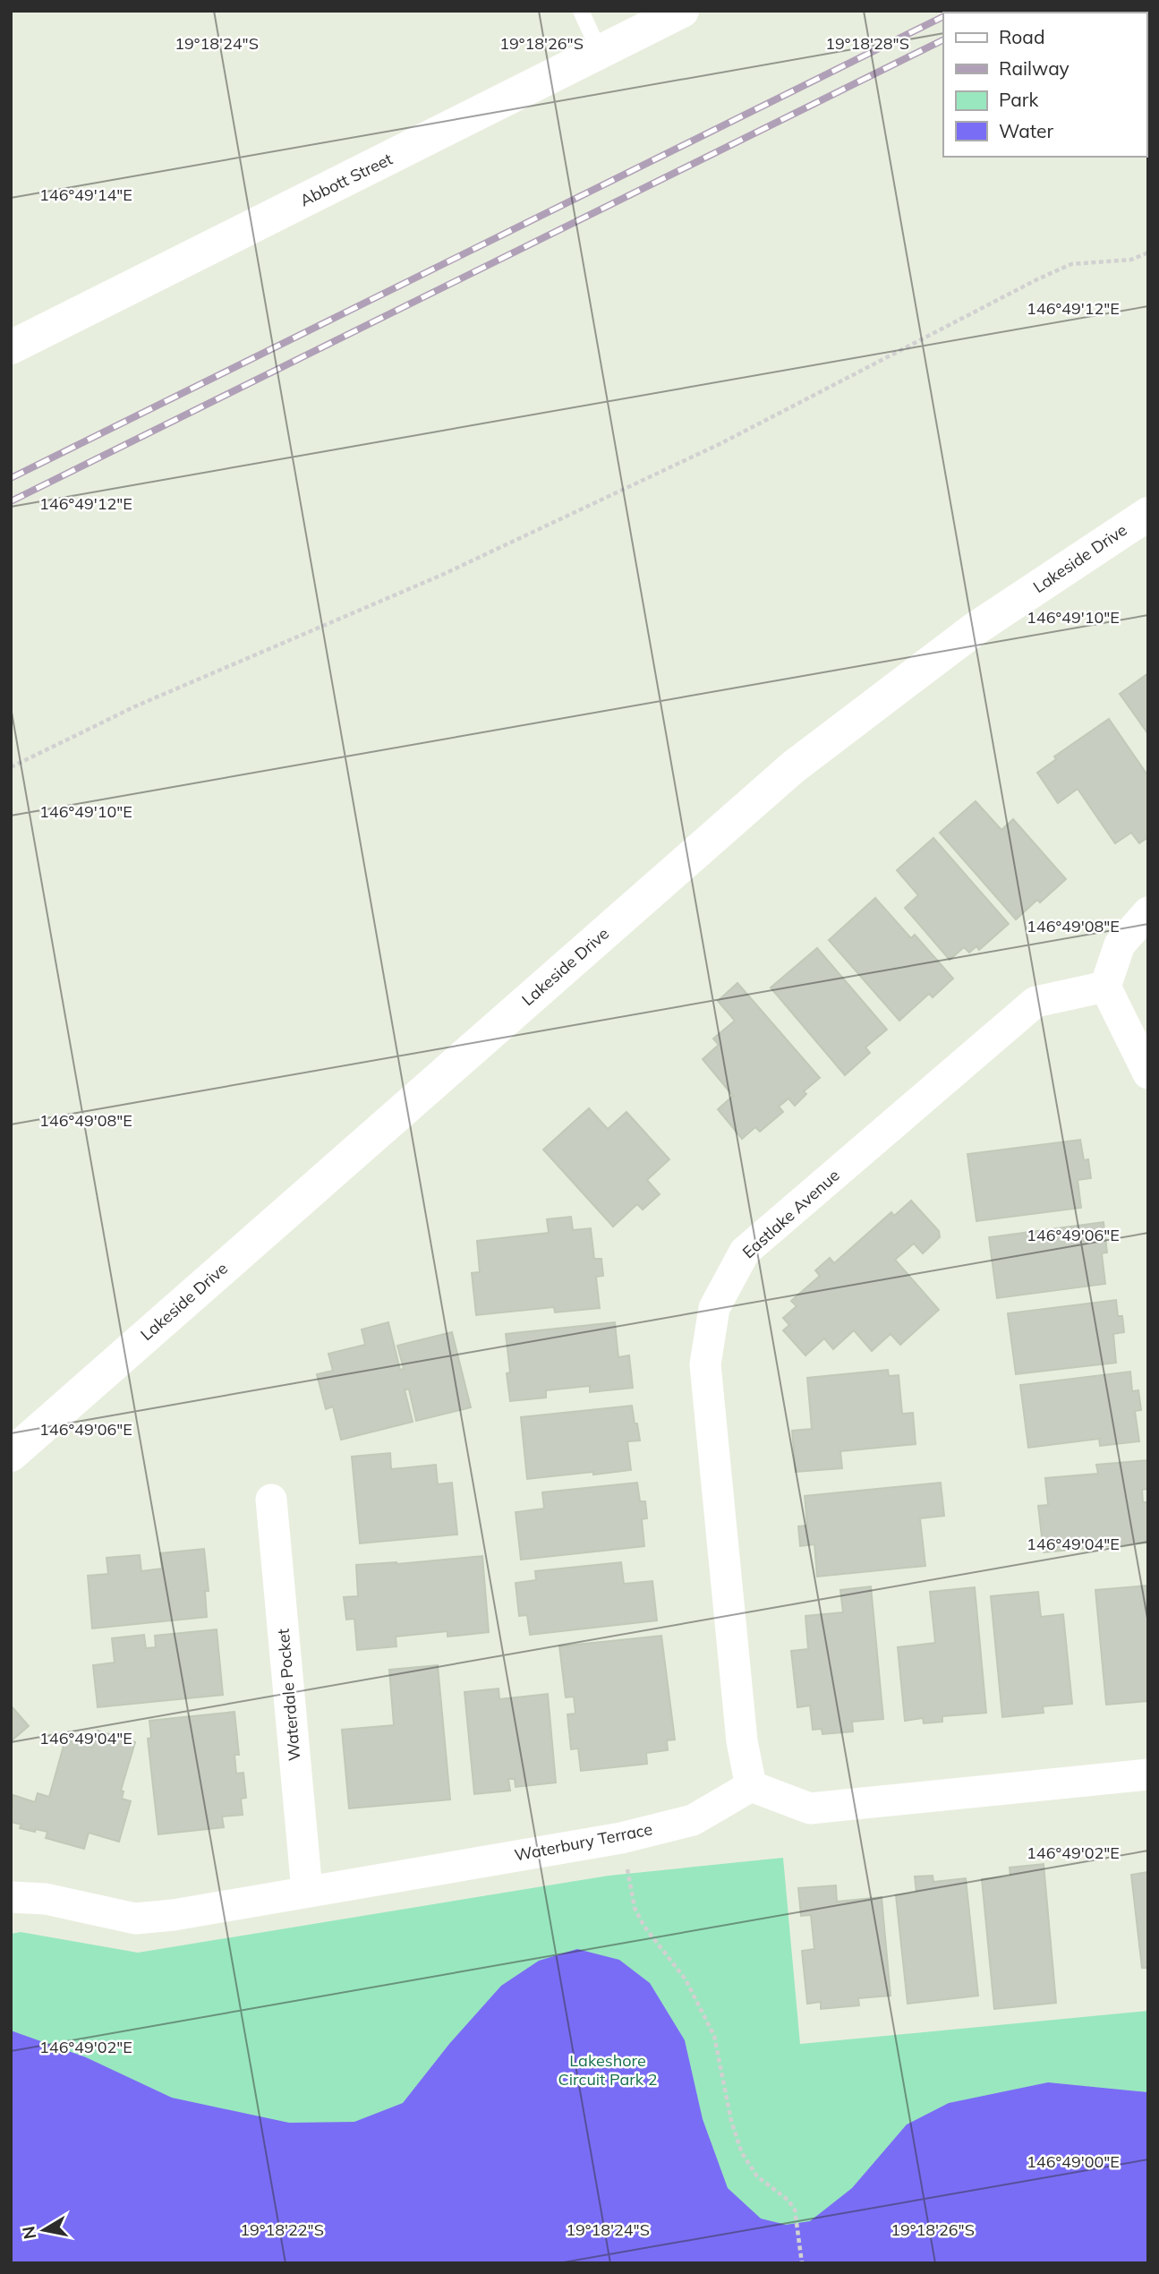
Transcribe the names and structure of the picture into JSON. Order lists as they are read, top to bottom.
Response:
{
  "streets": {
    "street": [
      "Abbott Street",
      "Lakeside Drive",
      "Eastlake Avenue",
      "Waterdale Pocket",
      "Waterbury Terrace"
    ]
  },
  "crossings": [
    ["Eastlake Avenue", "Waterbury Terrace"],
    ["Waterdale Pocket", "Waterbury Terrace"]
  ],
  "parks": ["Lakeshore Circuit Park 2"],
  "legend": [
    "Road",
    "Railway",
    "Park",
    "Water"
  ],
  "north": "left",
  "coordinates": [
    "19°18'24\"S",
    "19°18'26\"S",
    "19°18'28\"S",
    "146°49'14\"E",
    "146°49'12\"E",
    "146°49'10\"E",
    "146°49'08\"E",
    "146°49'06\"E",
    "146°49'04\"E",
    "146°49'02\"E",
    "146°49'00\"E",
    "19°18'22\"S"
  ]
}
